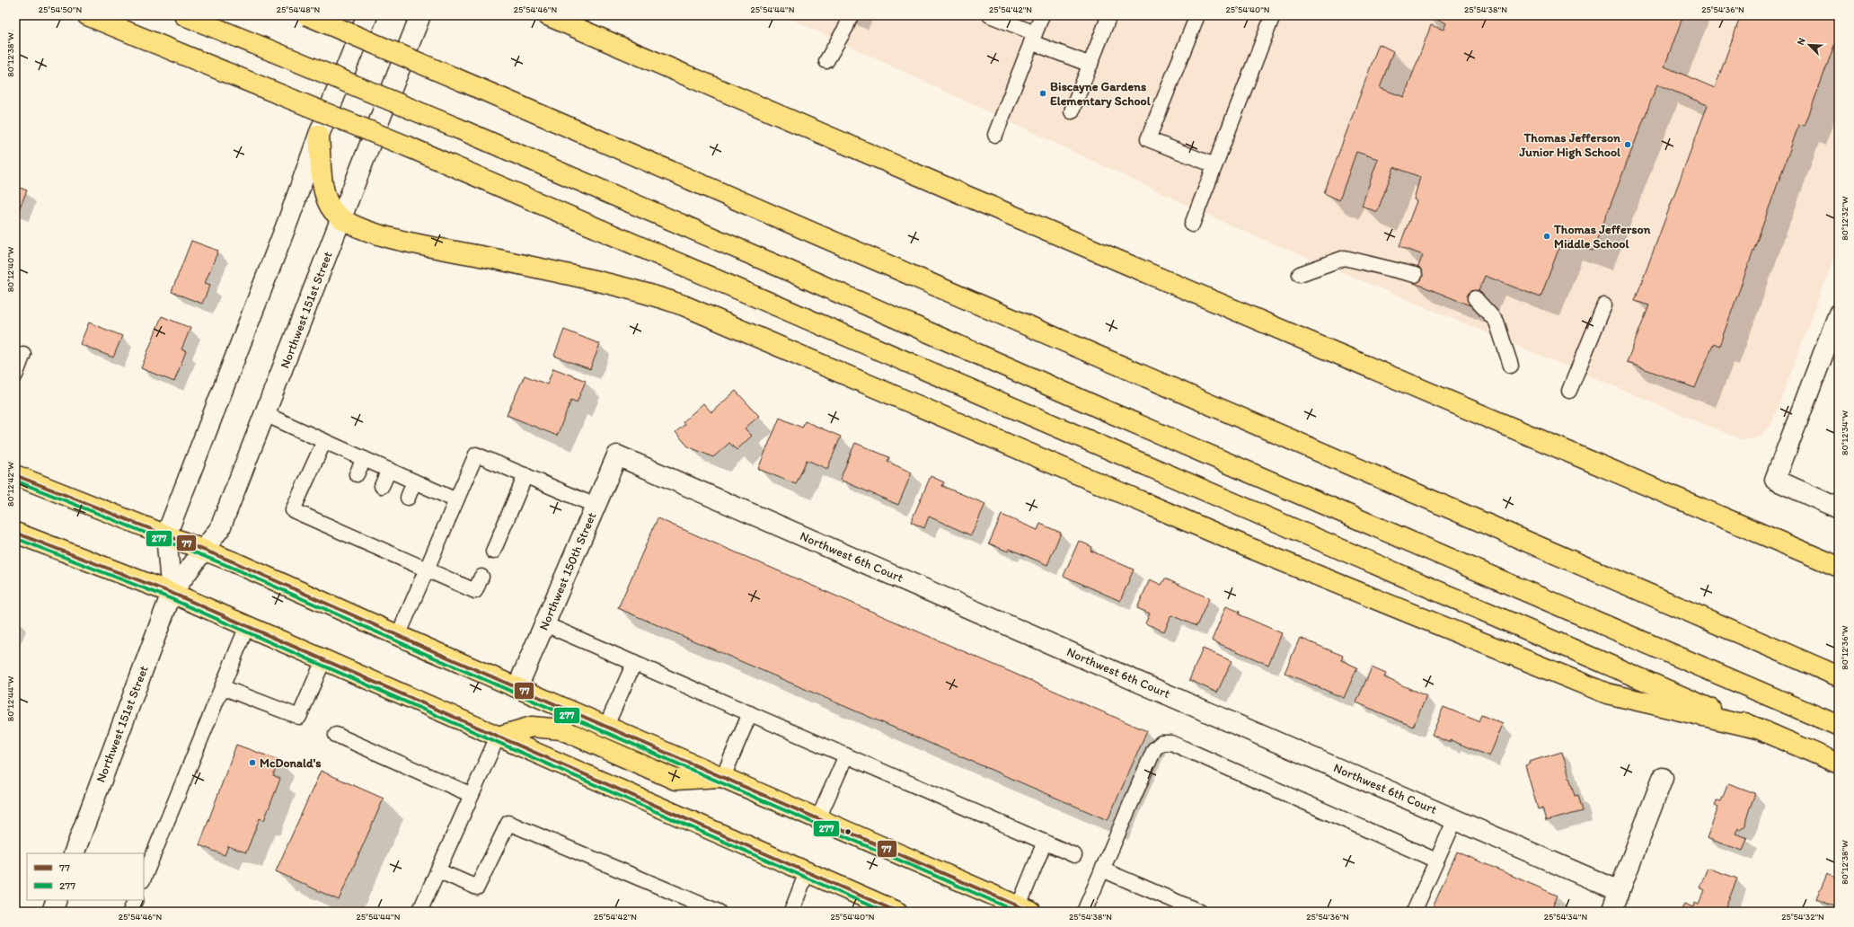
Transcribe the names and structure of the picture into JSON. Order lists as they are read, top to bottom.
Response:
{
  "streets": {
    "street": ["Northwest 151st Street", "Northwest 6th Court", "Northwest 150th Street"]
  },
  "crossings": [
    ["Northwest 6th Court", "Northwest 150th Street"]
  ],
  "places": [
    "Biscayne Gardens Elementary School",
    "Thomas Jefferson Junior High School",
    "Thomas Jefferson Middle School",
    "McDonald's"
  ],
  "lines": ["transit line 77", "transit line 277"],
  "legend": ["77", "277"],
  "north": "top left",
  "coordinates": [
    "25°54'50\"N",
    "25°54'48\"N",
    "25°54'46\"N",
    "25°54'44\"N",
    "25°54'42\"N",
    "25°54'40\"N",
    "25°54'38\"N",
    "25°54'36\"N",
    "80°12'38\"W",
    "80°12'32\"W",
    "80°12'40\"W",
    "80°12'34\"W",
    "80°12'42\"W",
    "80°12'36\"W",
    "80°12'44\"W",
    "25°54'34\"N",
    "25°54'32\"N"
  ]
}
